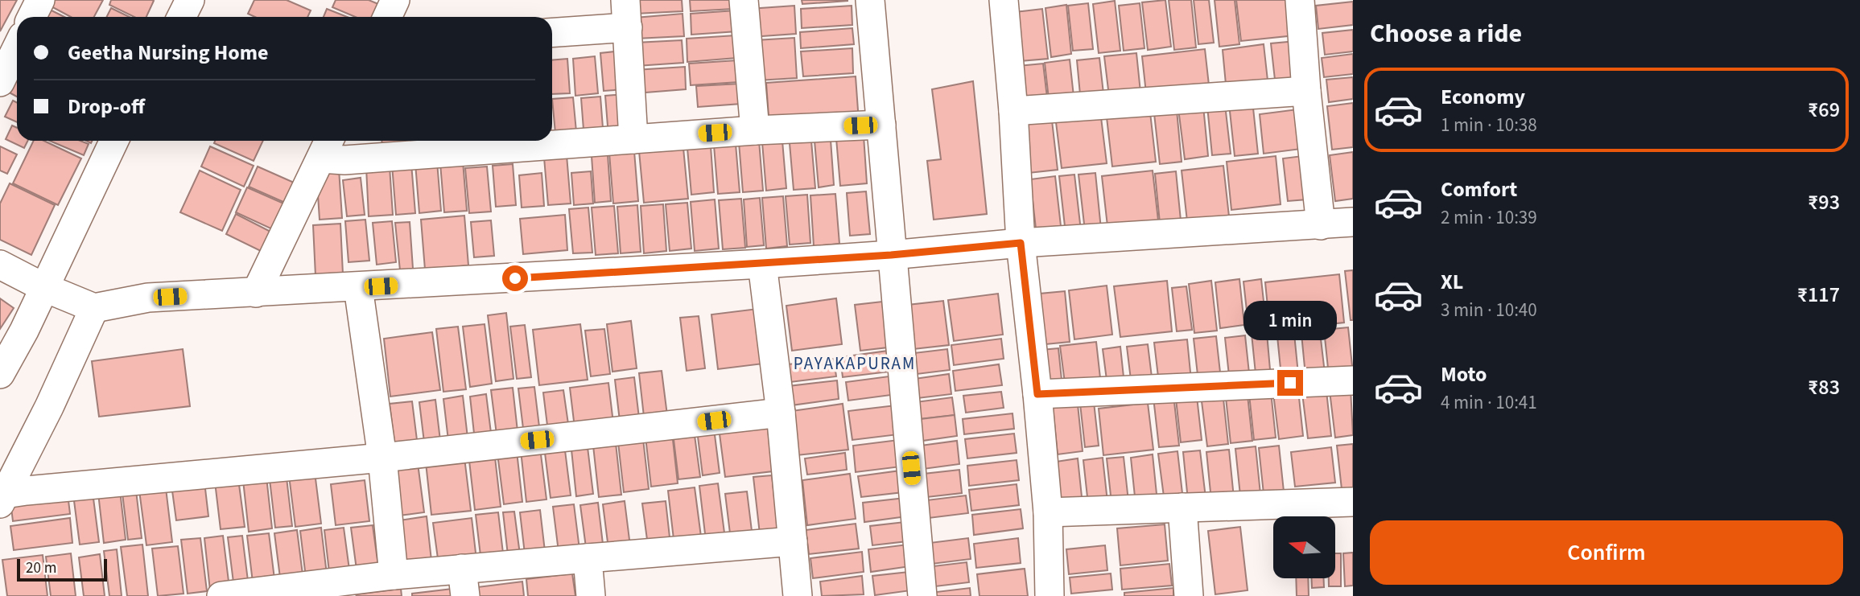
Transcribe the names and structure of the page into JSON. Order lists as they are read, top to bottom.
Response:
{
  "districts": ["PAYAKAPURAM"],
  "scale_bar": "20 m",
  "north": "left",
  "page": {
    "heading": "Choose a ride",
    "banner": ["Geetha Nursing Home", "Drop-off"],
    "list": [
      {
        "name": "Economy",
        "note": "1 min · 10:38",
        "value": "₹69"
      },
      {
        "name": "Comfort",
        "note": "2 min · 10:39",
        "value": "₹93"
      },
      {
        "name": "XL",
        "note": "3 min · 10:40",
        "value": "₹117"
      },
      {
        "name": "Moto",
        "note": "4 min · 10:41",
        "value": "₹83"
      }
    ],
    "bubble": "1 min",
    "buttons": "Confirm",
    "scale": "20 m"
  }
}
